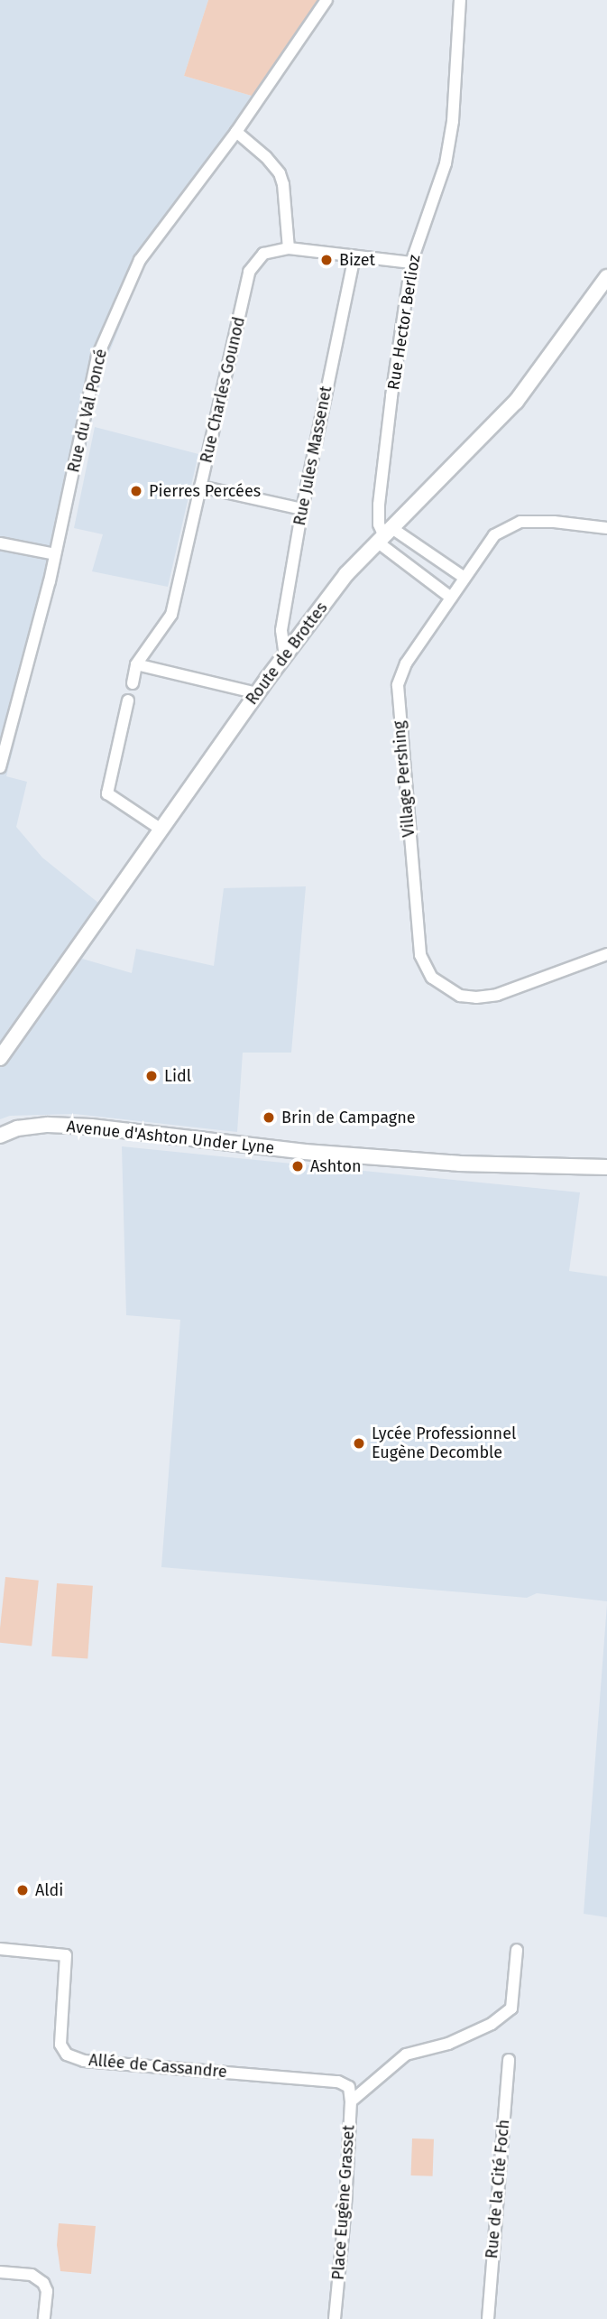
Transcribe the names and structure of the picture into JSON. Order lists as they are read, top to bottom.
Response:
{
  "streets": {
    "street": [
      "Rue Hector Berlioz",
      "Rue Charles Gounod",
      "Rue du Val Poncé",
      "Rue Jules Massenet",
      "Route de Brottes",
      "Village Pershing",
      "Avenue d'Ashton Under Lyne",
      "Allée de Cassandre",
      "Rue de la Cité Foch",
      "Place Eugène Grasset"
    ]
  },
  "crossings": [
    ["Rue Hector Berlioz", "Route de Brottes"],
    ["Rue Jules Massenet", "Route de Brottes"],
    ["Allée de Cassandre", "Place Eugène Grasset"]
  ],
  "places": [
    "Bizet",
    "Pierres Percées",
    "Lidl",
    "Brin de Campagne",
    "Ashton",
    "Lycée Professionnel Eugène Decomble",
    "Aldi"
  ]
}
